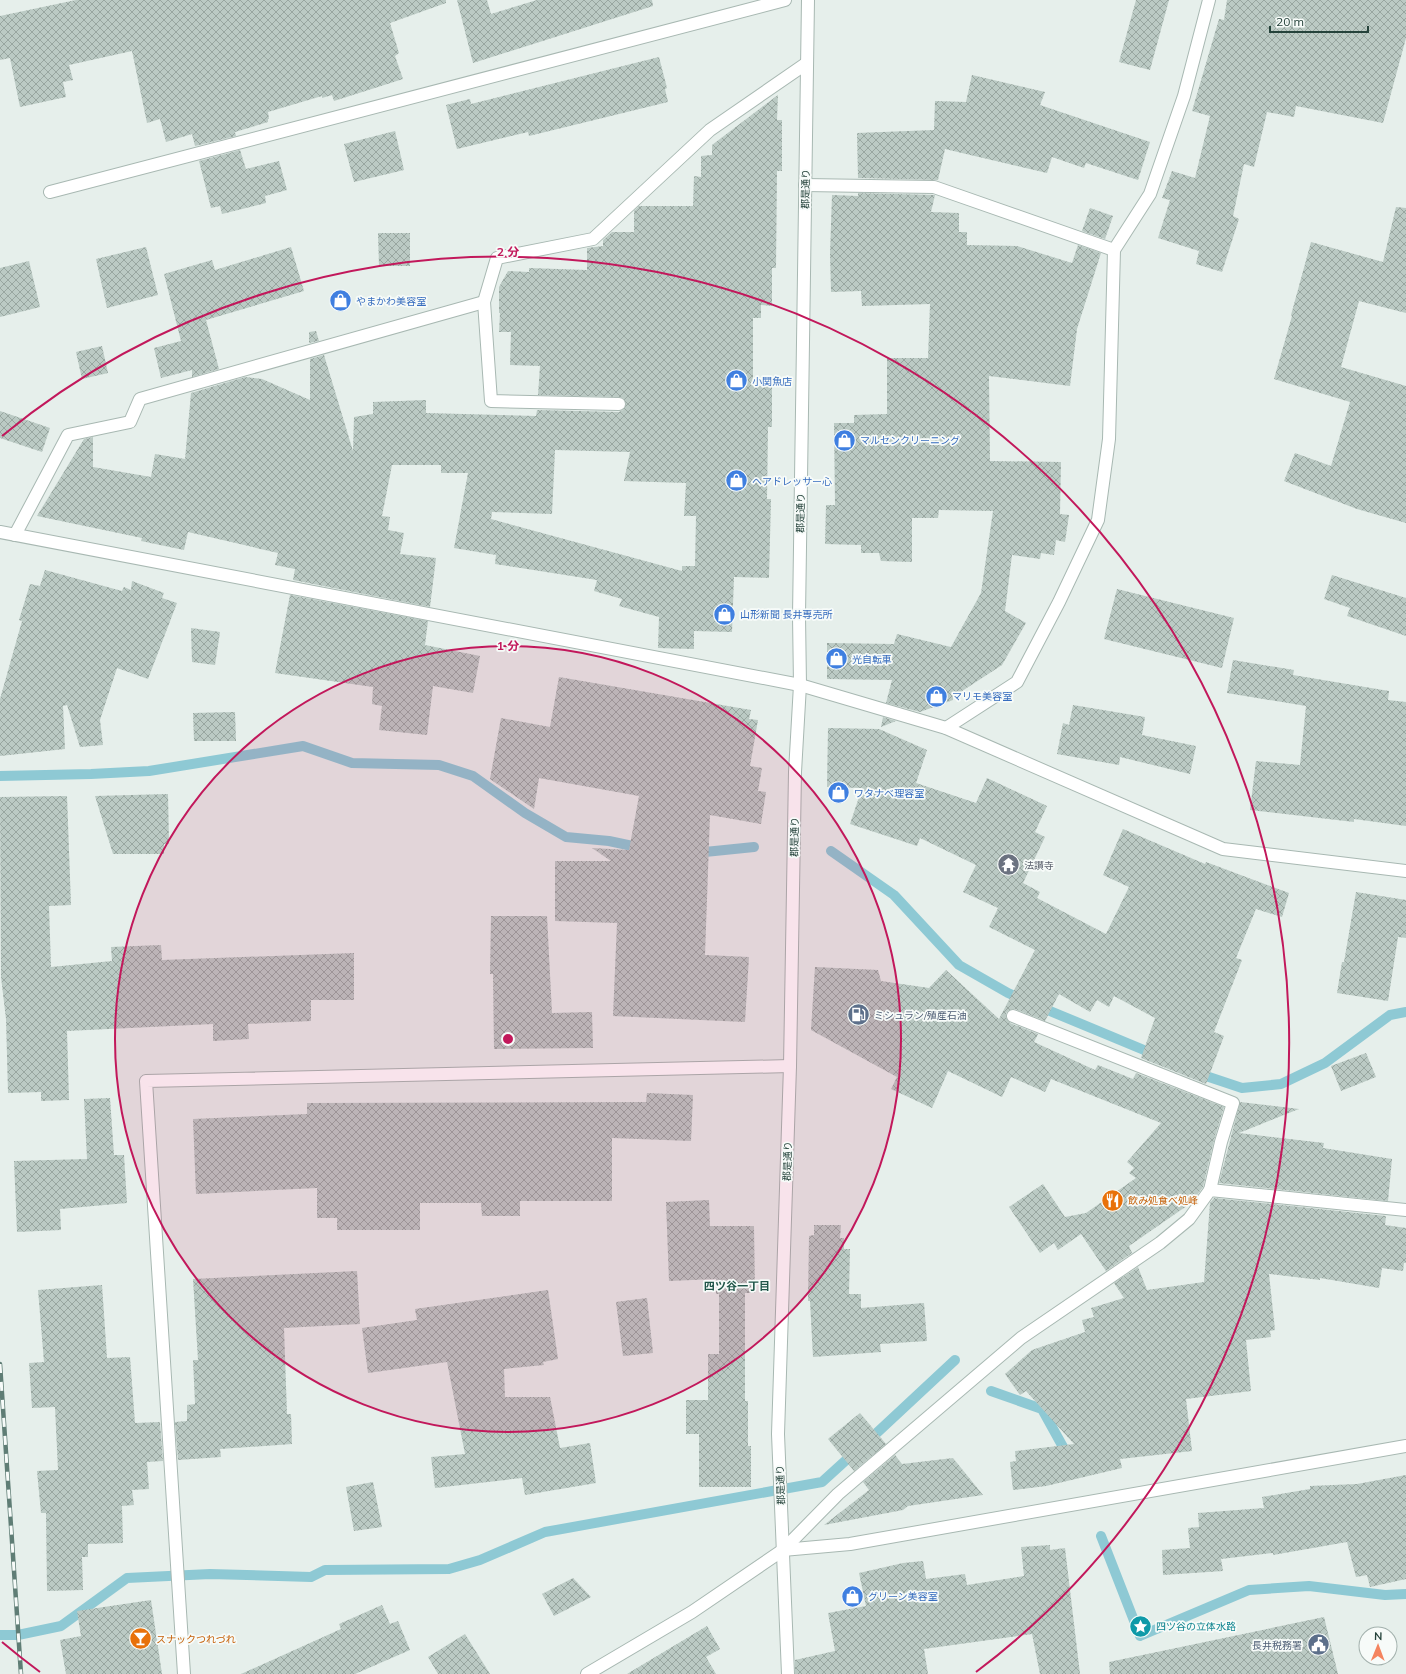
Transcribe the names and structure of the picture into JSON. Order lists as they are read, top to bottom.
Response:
{
  "streets": {
    "street": ["郡是通り"]
  },
  "districts": ["四ツ谷一丁目"],
  "places": {
    "shop": [
      "やまかわ美容室",
      "小関魚店",
      "マルセンクリーニング",
      "ヘアドレッサー心",
      "山形新聞 長井専売所",
      "光自転車",
      "マリモ美容室",
      "ワタナベ理容室",
      "グリーン美容室"
    ],
    "temple": ["法讃寺"],
    "fuel station": ["ミシュラン/殖産石油"],
    "restaurant": ["飲み処食べ処峰"],
    "place": ["四ツ谷の立体水路"],
    "bar": ["スナックつれづれ"],
    "public building": ["長井税務署"]
  },
  "scale_bar": "20 m",
  "north": "top",
  "rings": ["2 分", "1 分"]
}
